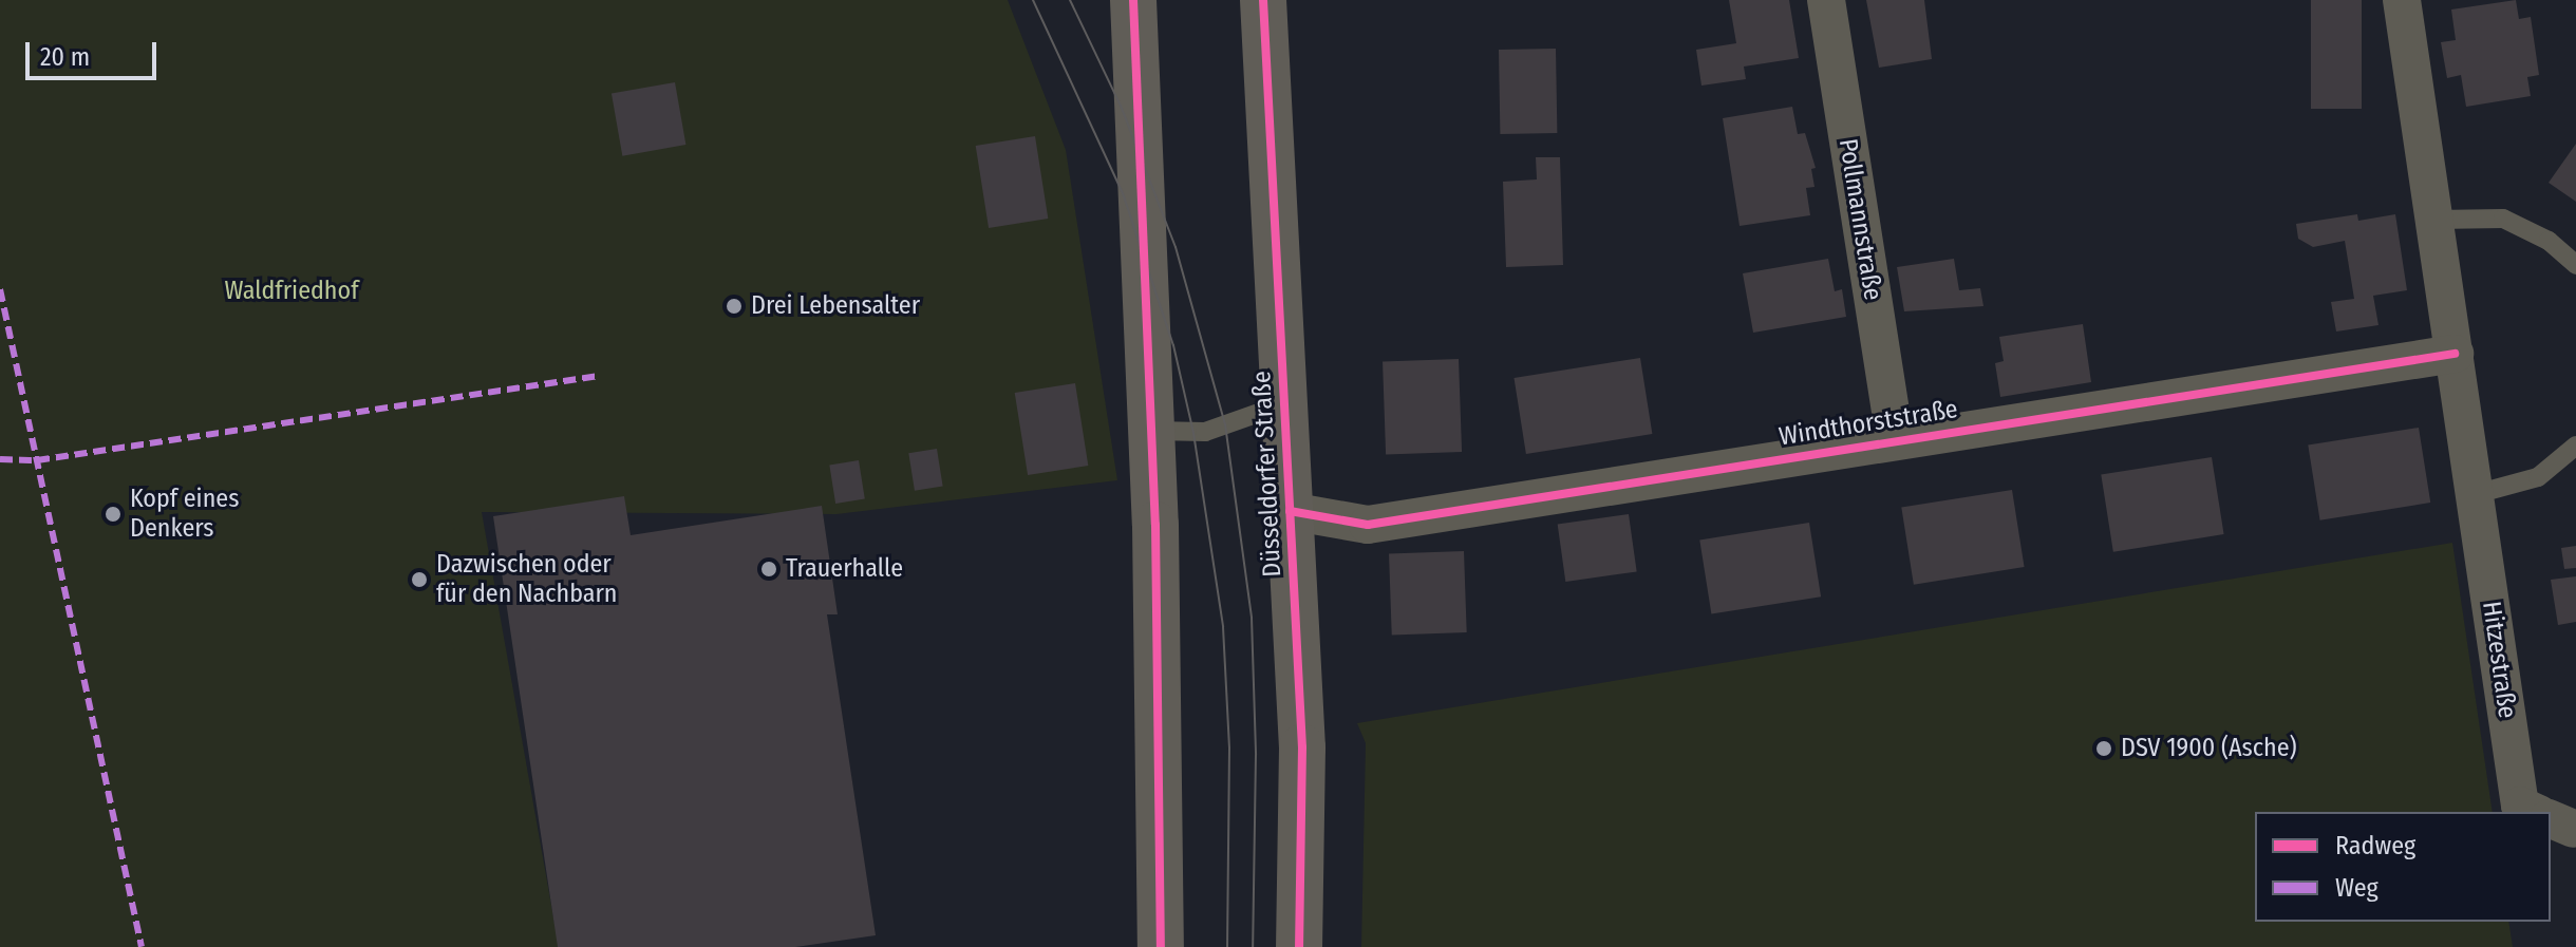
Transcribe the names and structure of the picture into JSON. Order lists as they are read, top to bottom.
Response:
{
  "streets": {
    "main road": ["Düsseldorfer Straße"],
    "street": ["Pollmannstraße", "Windthorststraße", "Hitzestraße"]
  },
  "crossings": [
    ["Pollmannstraße", "Windthorststraße"],
    ["Windthorststraße", "Düsseldorfer Straße"],
    ["Windthorststraße", "Hitzestraße"]
  ],
  "parks": ["Waldfriedhof"],
  "places": [
    "Drei Lebensalter",
    "Kopf eines Denkers",
    "Trauerhalle",
    "Dazwischen oder für den Nachbarn",
    "DSV 1900 (Asche)"
  ],
  "legend": ["Radweg", "Weg"],
  "scale_bar": "20 m"
}
